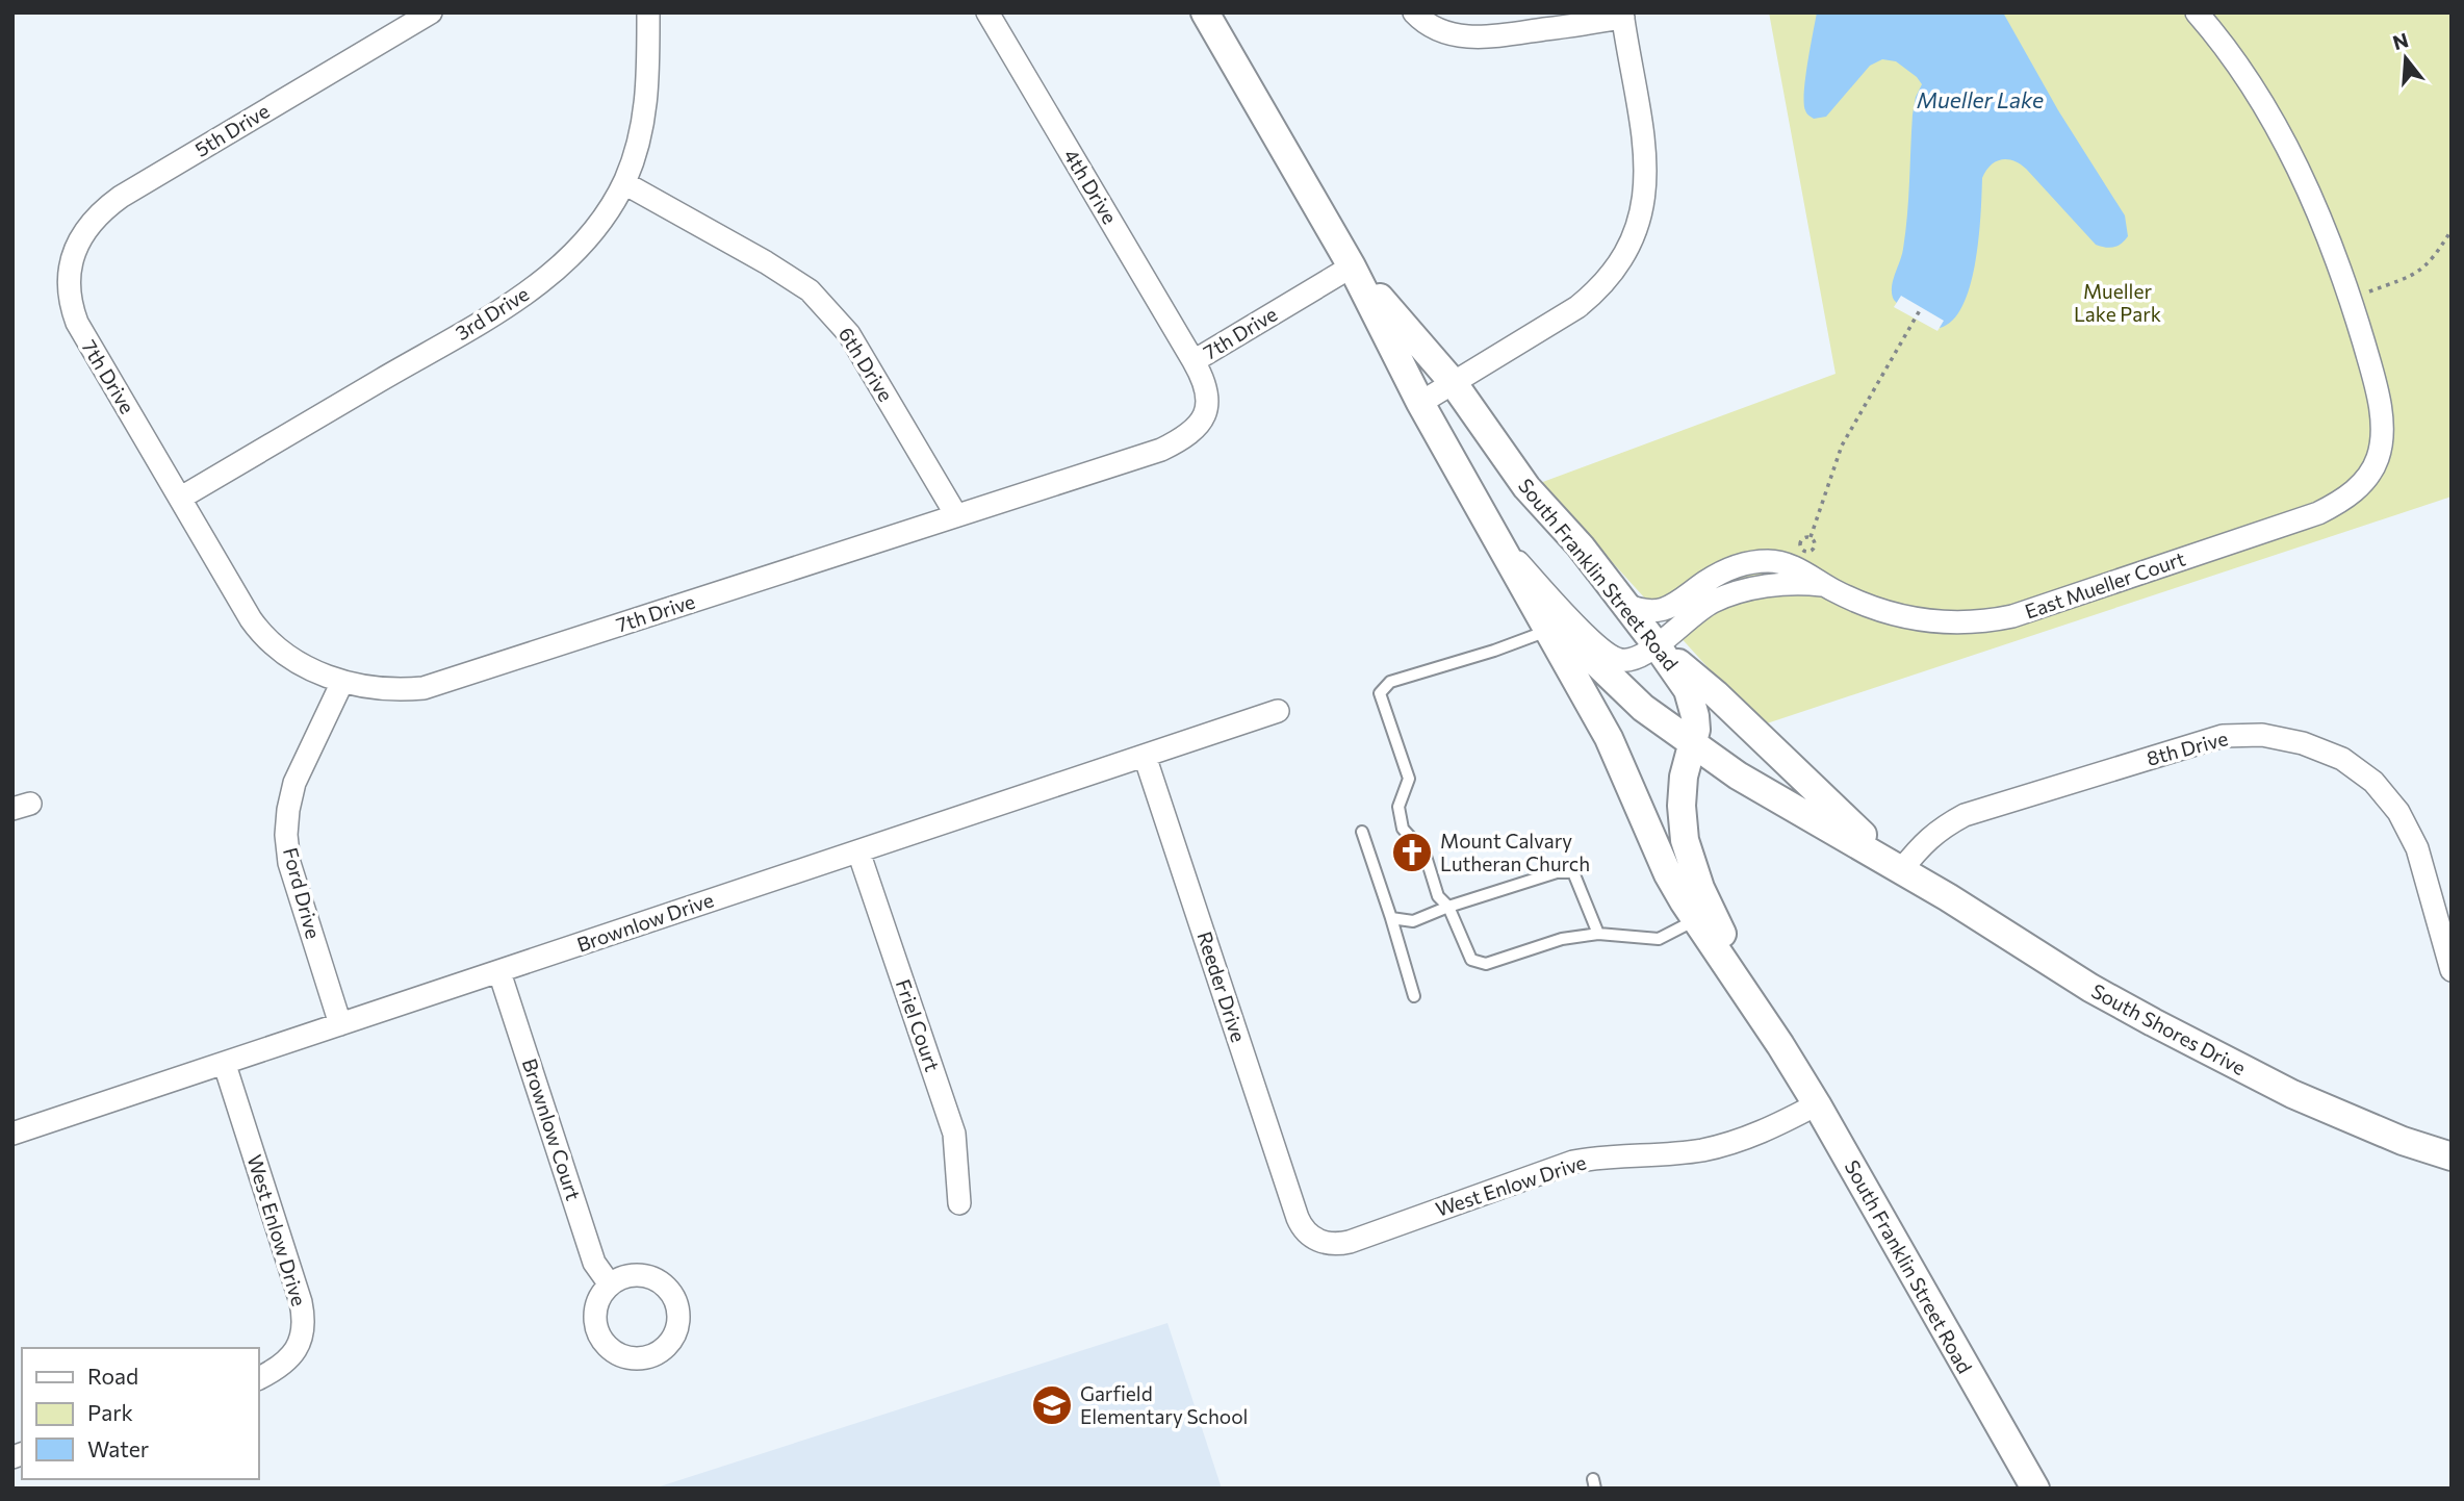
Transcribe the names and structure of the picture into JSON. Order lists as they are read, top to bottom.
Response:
{
  "streets": {
    "street": [
      "5th Drive",
      "4th Drive",
      "3rd Drive",
      "7th Drive",
      "6th Drive",
      "South Franklin Street Road",
      "East Mueller Court",
      "8th Drive",
      "Ford Drive",
      "Brownlow Drive",
      "Reeder Drive",
      "Friel Court",
      "South Shores Drive",
      "Brownlow Court",
      "West Enlow Drive"
    ]
  },
  "crossings": [
    ["5th Drive", "7th Drive"],
    ["4th Drive", "7th Drive"],
    ["3rd Drive", "7th Drive"],
    ["3rd Drive", "6th Drive"],
    ["7th Drive", "6th Drive"],
    ["7th Drive", "South Franklin Street Road"],
    ["7th Drive", "Ford Drive"],
    ["South Franklin Street Road", "East Mueller Court"],
    ["South Franklin Street Road", "South Shores Drive"],
    ["South Franklin Street Road", "West Enlow Drive"],
    ["East Mueller Court", "South Shores Drive"],
    ["8th Drive", "South Shores Drive"],
    ["Ford Drive", "Brownlow Drive"],
    ["Brownlow Drive", "Reeder Drive"],
    ["Brownlow Drive", "Friel Court"],
    ["Brownlow Drive", "Brownlow Court"],
    ["Brownlow Drive", "West Enlow Drive"],
    ["Reeder Drive", "West Enlow Drive"]
  ],
  "water": ["Mueller Lake"],
  "parks": ["Mueller Lake Park"],
  "places": {
    "church": ["Mount Calvary Lutheran Church"],
    "school or university": ["Garfield Elementary School"]
  },
  "legend": ["Road", "Park", "Water"],
  "north": "top"
}
